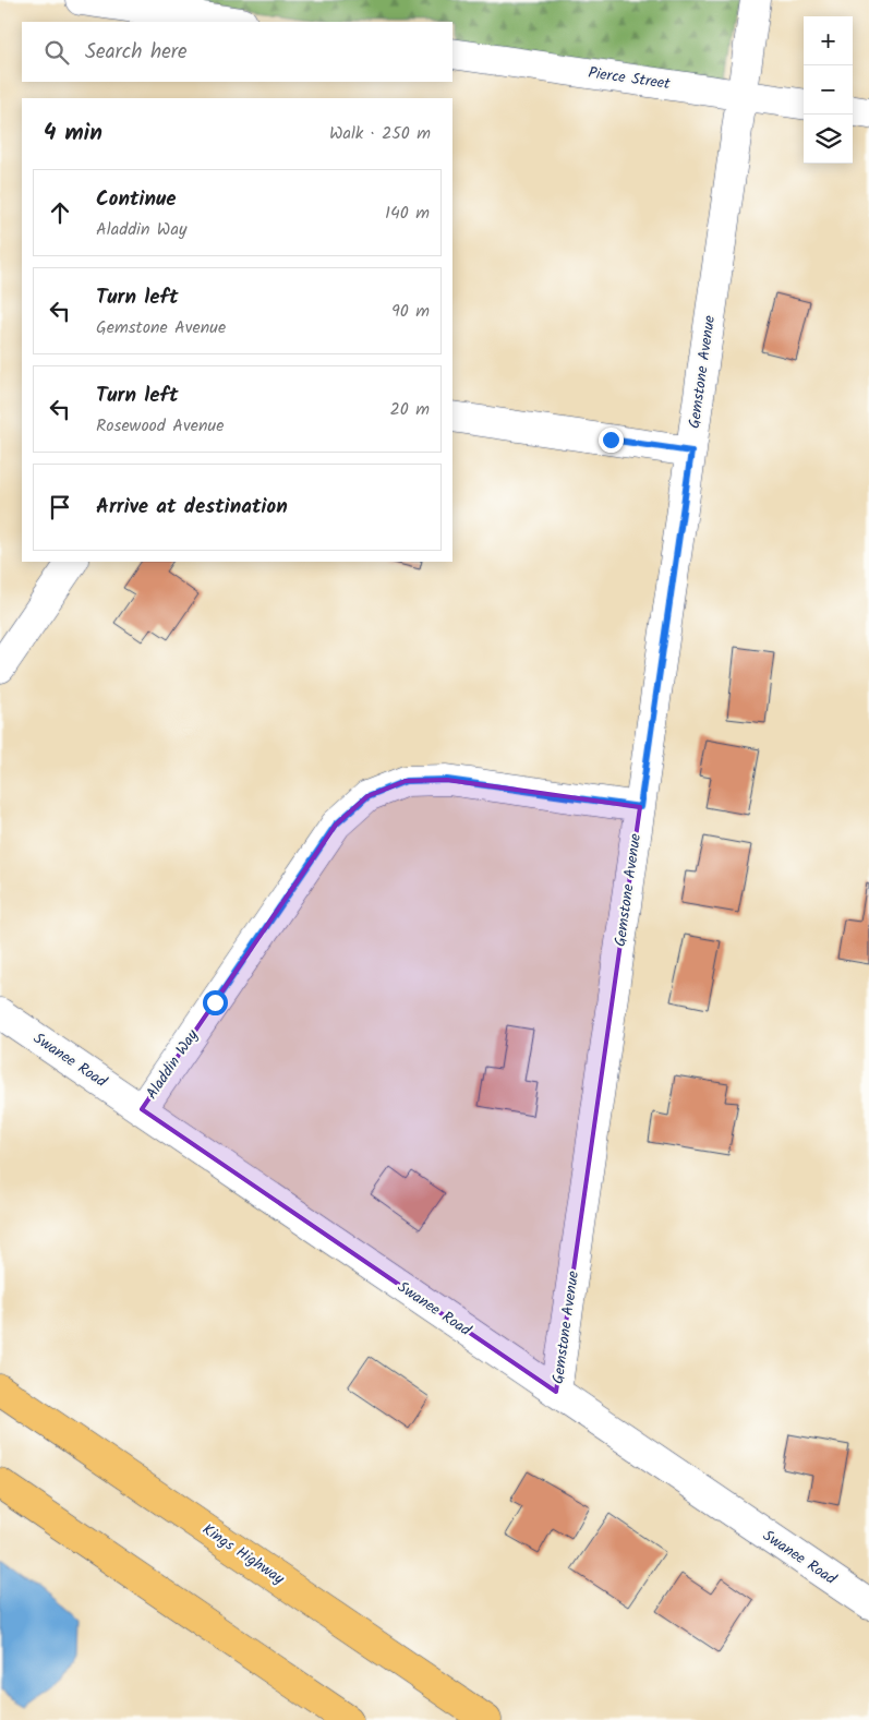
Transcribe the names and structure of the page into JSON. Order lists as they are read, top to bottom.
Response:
{
  "streets": {
    "main road": ["Kings Highway"],
    "street": [
      "Pierce Street",
      "Gemstone Avenue",
      "Swanee Road",
      "Aladdin Way"
    ]
  },
  "crossings": [
    ["Pierce Street", "Gemstone Avenue"],
    ["Gemstone Avenue", "Swanee Road"],
    ["Gemstone Avenue", "Aladdin Way"],
    ["Swanee Road", "Aladdin Way"]
  ],
  "page": {
    "map_buttons": ["+", "−"],
    "search": "Search here",
    "heading": ["4 min", "Walk · 250 m"],
    "list": [
      ["Continue", "Aladdin Way", "140 m"],
      ["Turn left", "Gemstone Avenue", "90 m"],
      ["Turn left", "Rosewood Avenue", "20 m"],
      "Arrive at destination"
    ]
  }
}
